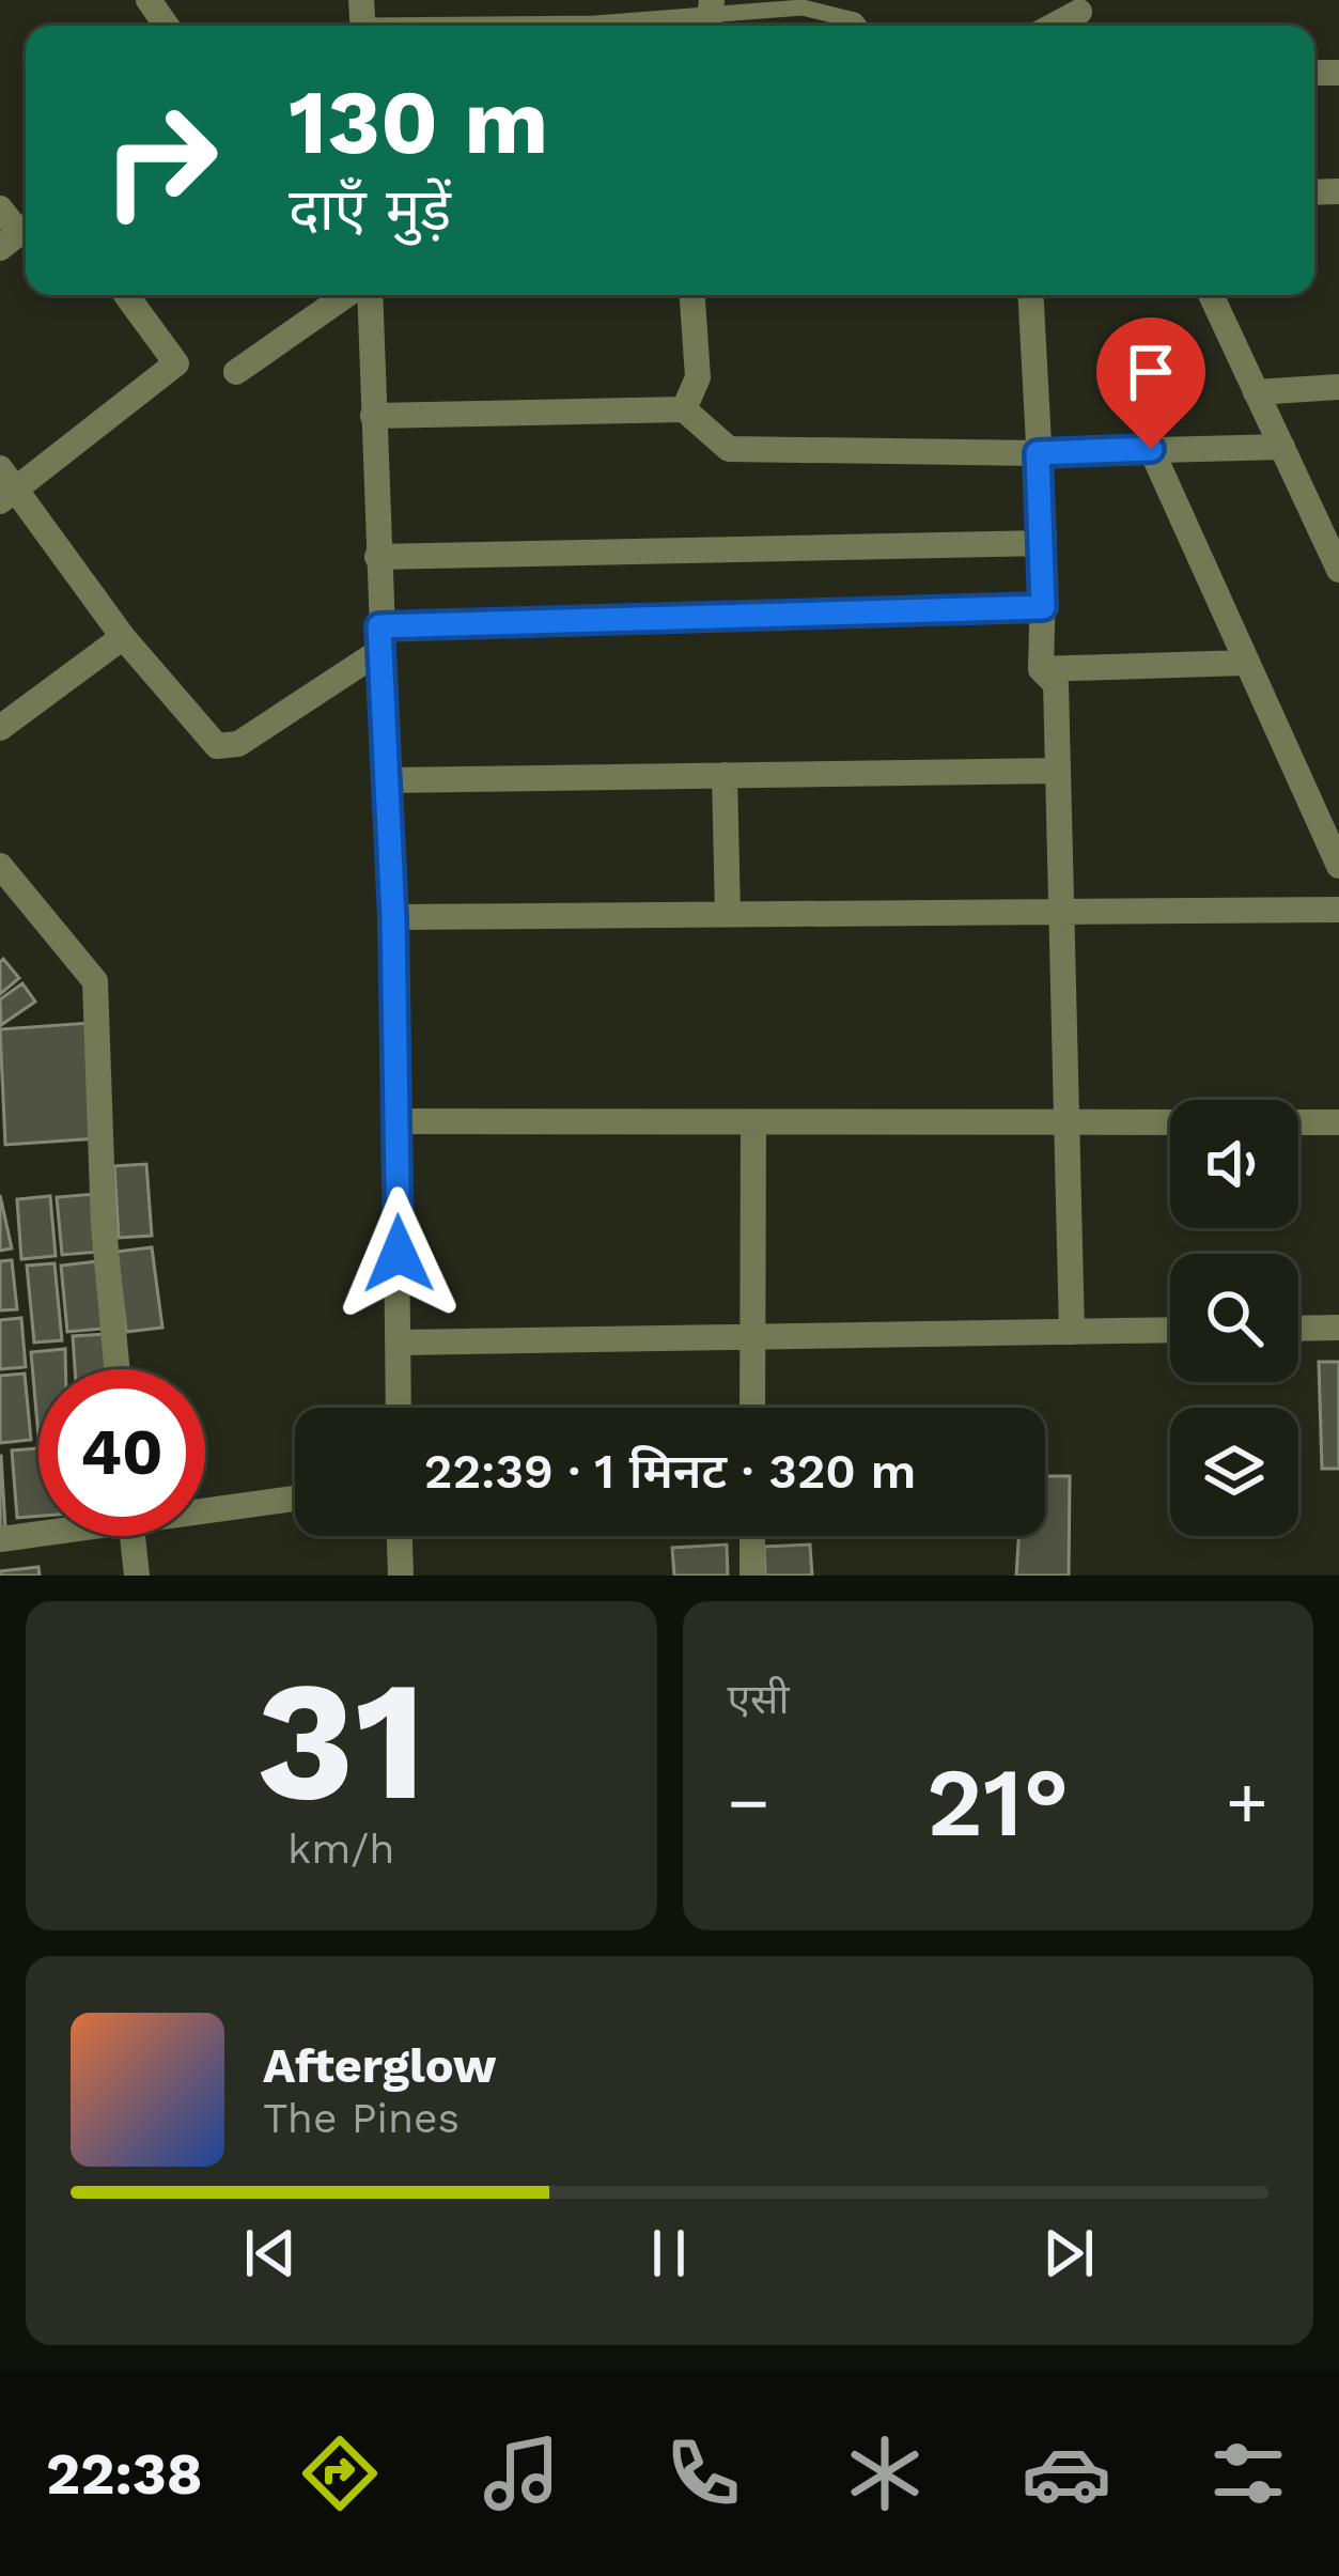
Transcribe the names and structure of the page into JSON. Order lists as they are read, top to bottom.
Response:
{
  "page": {
    "turn": ["130 m", "दाएँ मुड़ें"],
    "limit": "40",
    "trip": "22:39 · 1 मिनट · 320 m",
    "tile": [
      ["31", "km/h"],
      "एसी"
    ],
    "heat": ["−", "21°", "+"],
    "song": ["Afterglow", "The Pines"],
    "tabs": "22:38"
  }
}
